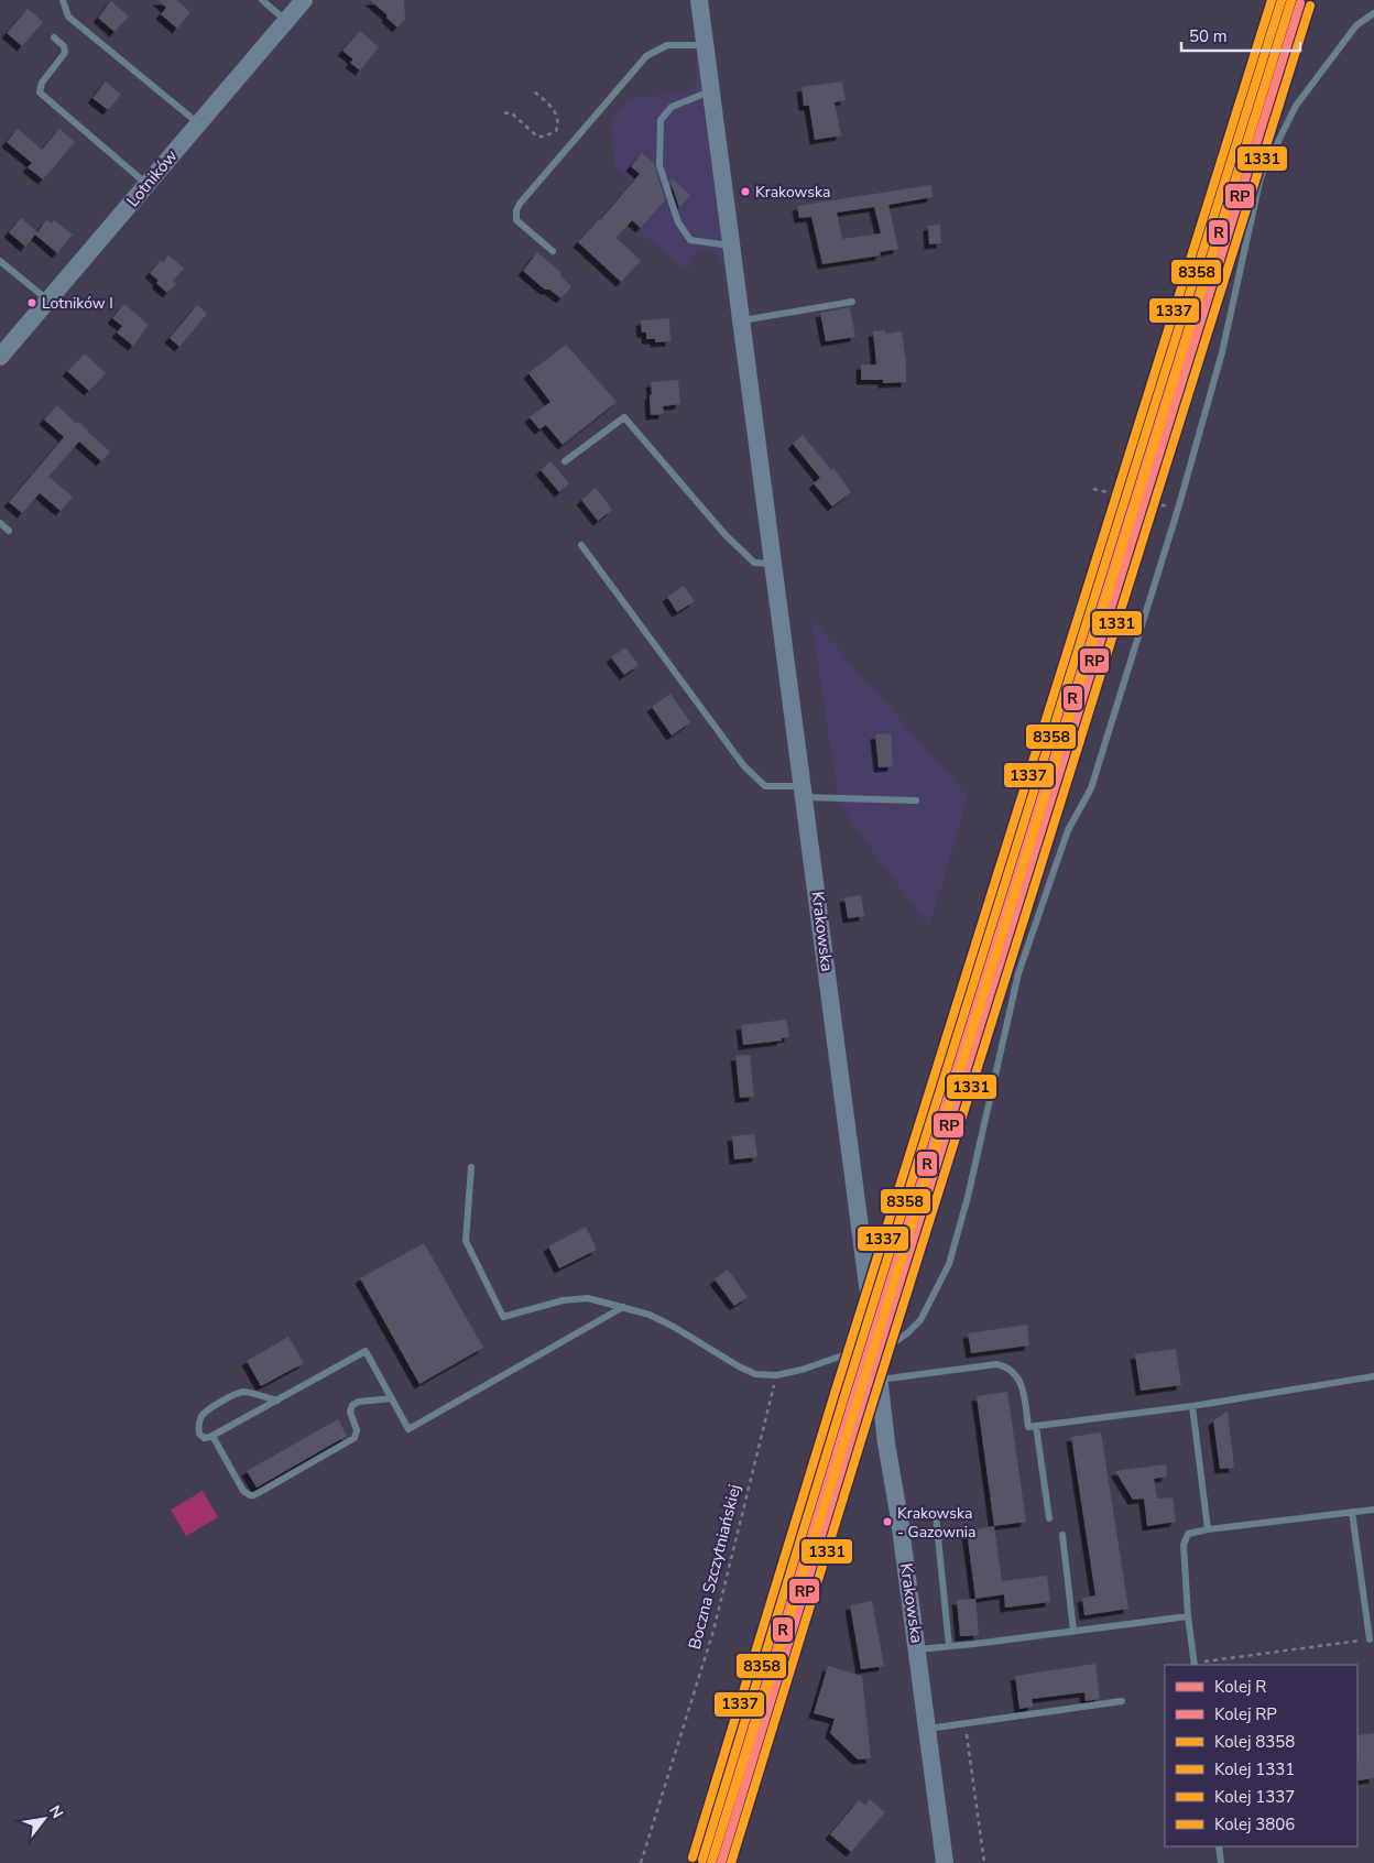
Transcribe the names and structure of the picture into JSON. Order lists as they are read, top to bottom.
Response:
{
  "streets": {
    "main road": ["Lotników", "Krakowska"],
    "path": ["Boczna Szczytniańskiej"]
  },
  "places": ["Krakowska", "Lotników I", "Krakowska - Gazownia"],
  "lines": [
    "rail line R",
    "rail line 8358",
    "rail line 1337",
    "rail line 3806",
    "rail line RP",
    "rail line 1331"
  ],
  "legend": [
    "Kolej R",
    "Kolej RP",
    "Kolej 8358",
    "Kolej 1331",
    "Kolej 1337",
    "Kolej 3806"
  ],
  "scale_bar": "50 m",
  "north": "top right"
}
